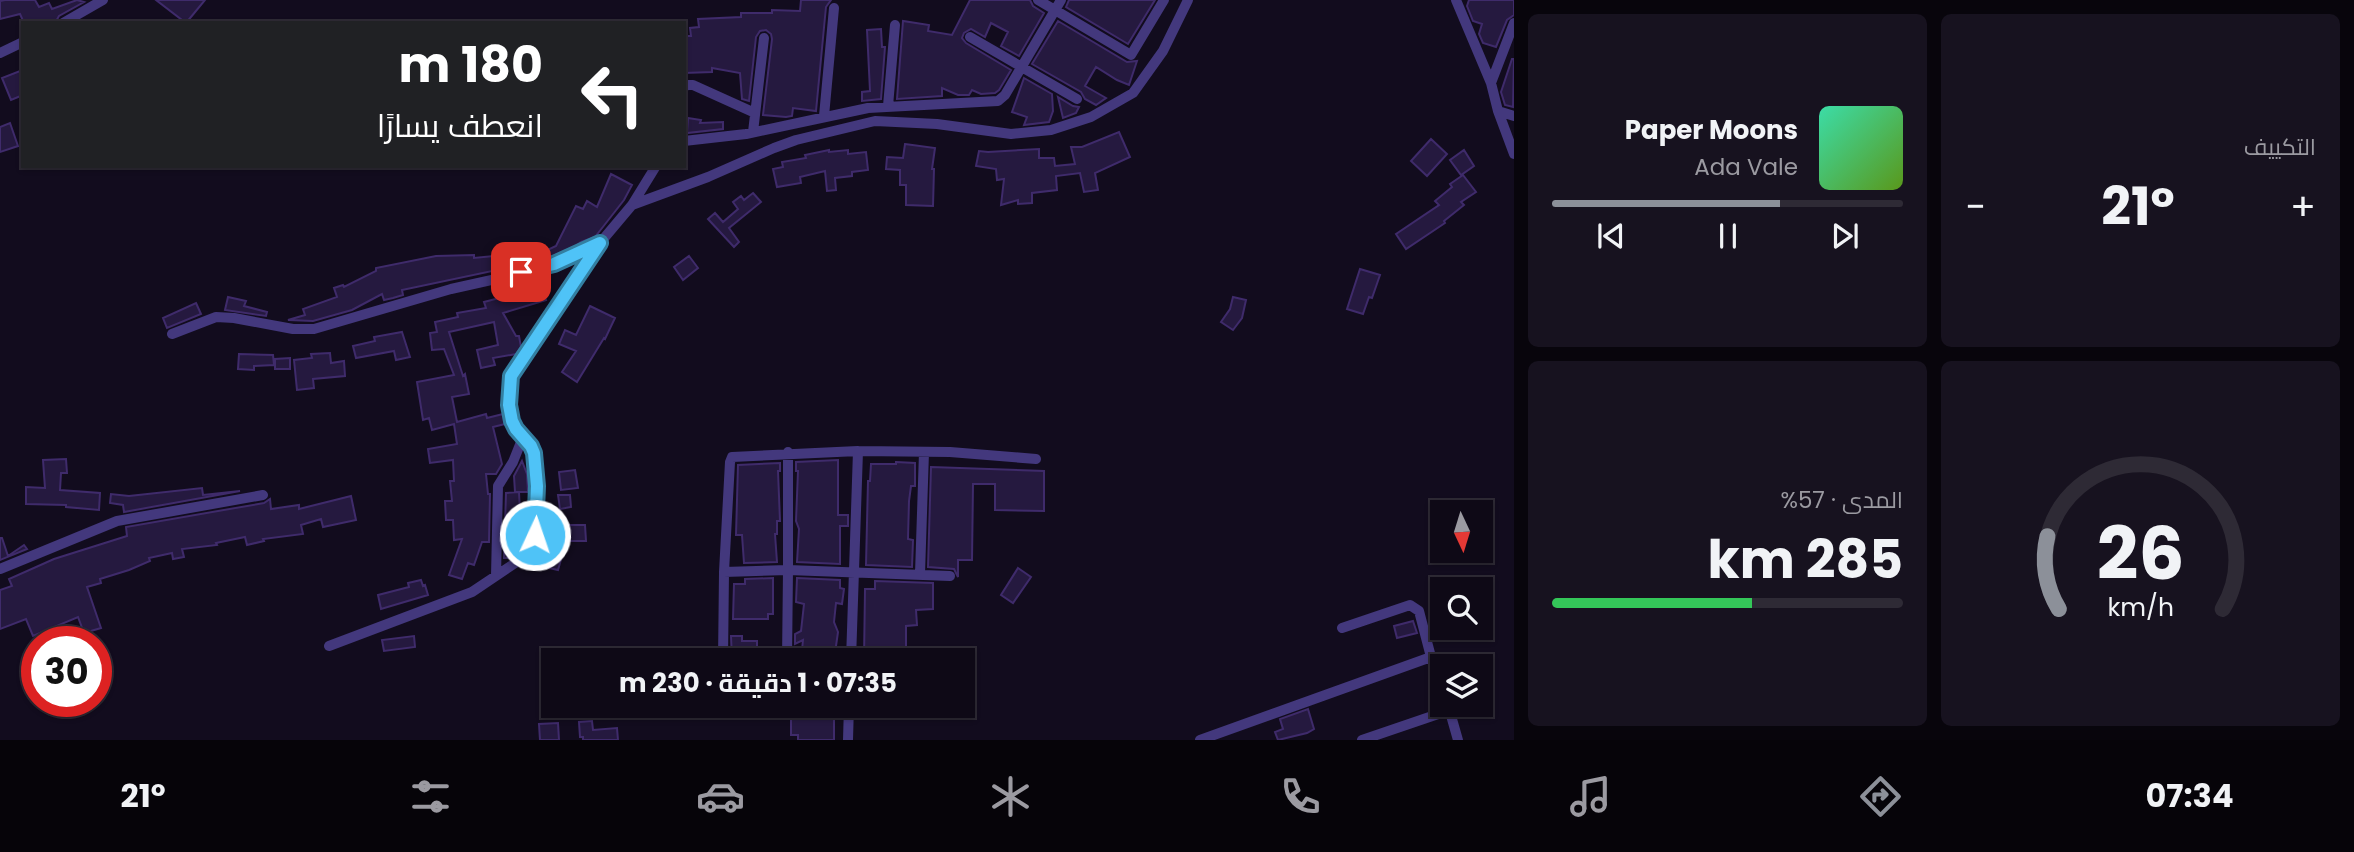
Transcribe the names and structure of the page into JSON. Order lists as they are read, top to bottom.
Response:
{
  "north": "bottom",
  "page": {
    "tile": [
      "التكييف",
      ["المدى · 57%", "285 km"]
    ],
    "turn": ["180 m", "انعطف يسارًا"],
    "song": ["Paper Moons", "Ada Vale"],
    "heat": ["−", "21°", "+"],
    "limit": "30",
    "trip": "07:35 · 1 دقيقة · 230 m",
    "tabs": ["07:34", "21°"],
    "gauge": ["26", "km/h"]
  }
}
